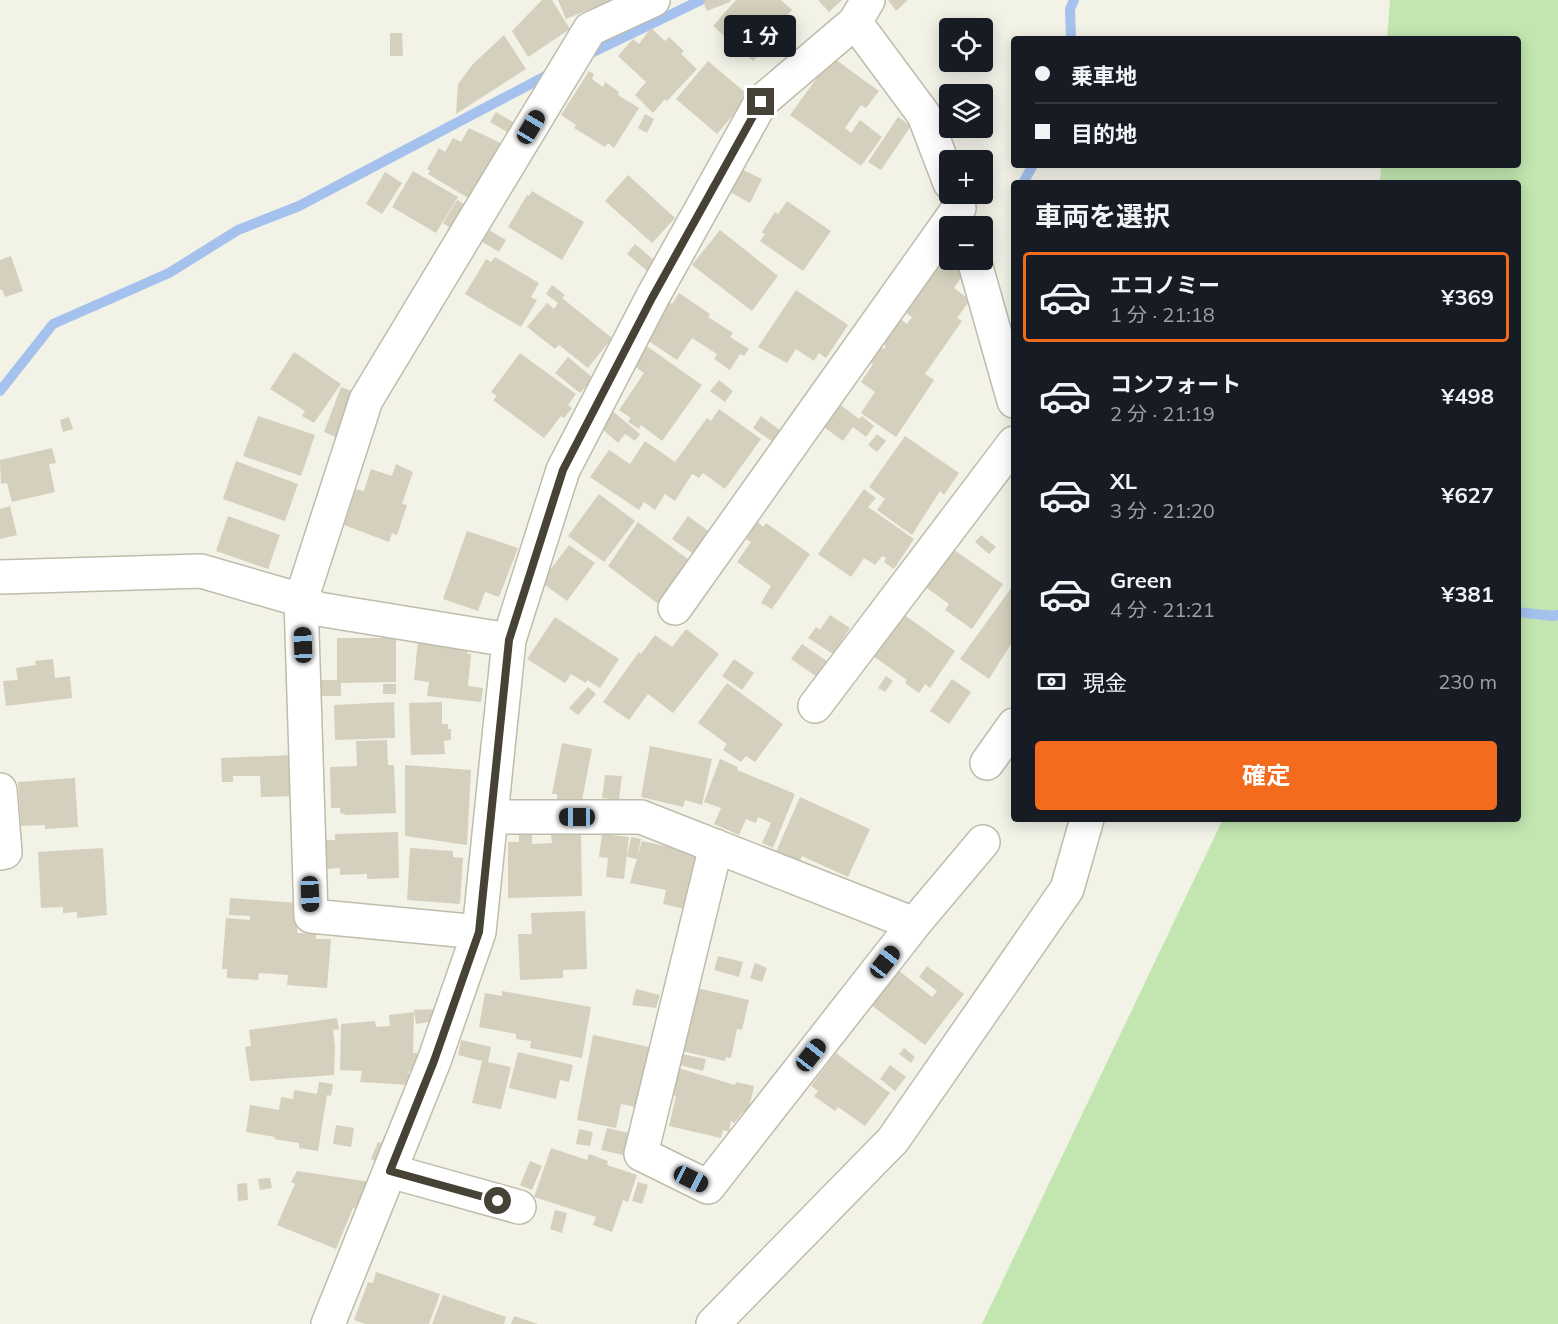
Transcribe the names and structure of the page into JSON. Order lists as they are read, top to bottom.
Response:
{
  "page": {
    "bubble": "1 分",
    "map_buttons": ["+", "−"],
    "banner": ["乗車地", "目的地"],
    "heading": "車両を選択",
    "list": [
      {
        "name": "エコノミー",
        "note": "1 分 · 21:18",
        "value": "¥369"
      },
      {
        "name": "コンフォート",
        "note": "2 分 · 21:19",
        "value": "¥498"
      },
      {
        "name": "XL",
        "note": "3 分 · 21:20",
        "value": "¥627"
      },
      {
        "name": "Green",
        "note": "4 分 · 21:21",
        "value": "¥381"
      }
    ],
    "pay": ["現金", "230 m"],
    "buttons": "確定"
  }
}
